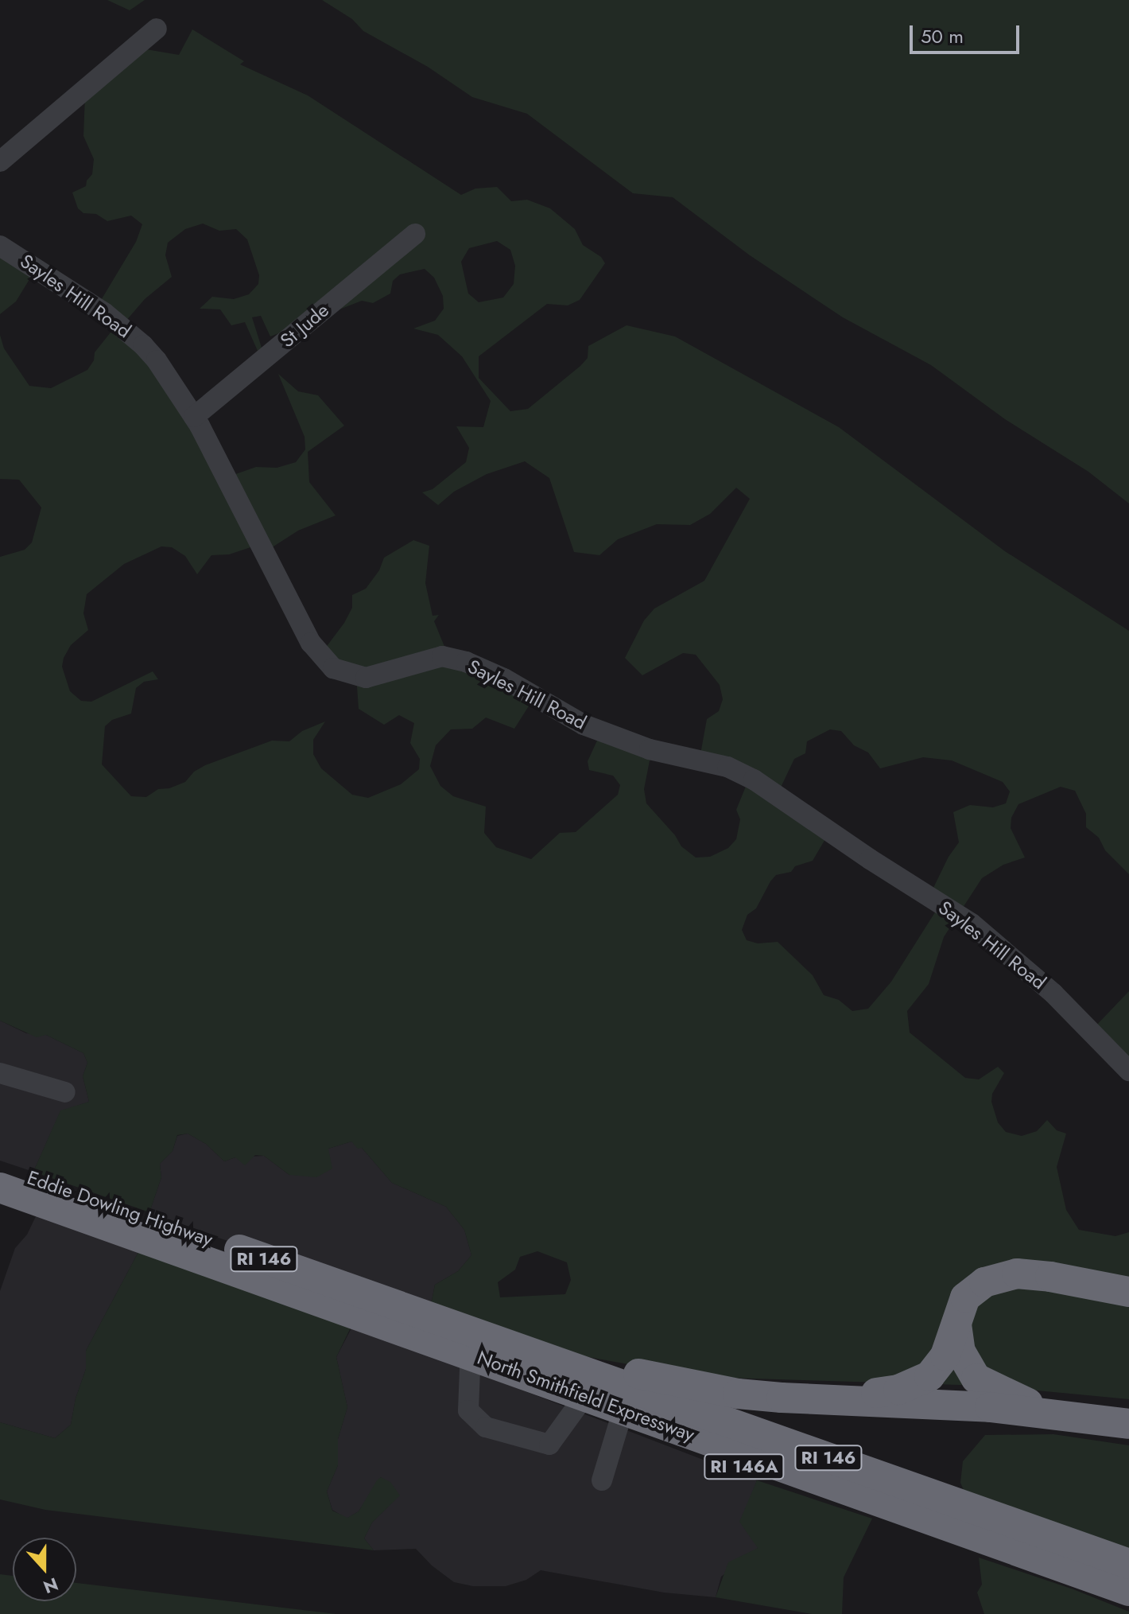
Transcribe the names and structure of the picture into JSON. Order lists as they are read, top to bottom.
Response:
{
  "streets": {
    "highway": [
      "Eddie Dowling Highway",
      "RI 146",
      "North Smithfield Expressway",
      "RI 146A"
    ],
    "street": ["Sayles Hill Road", "St Jude"]
  },
  "crossings": [
    ["Sayles Hill Road", "St Jude"],
    ["Eddie Dowling Highway", "North Smithfield Expressway"],
    ["Eddie Dowling Highway", "RI 146A"],
    ["North Smithfield Expressway", "RI 146A"]
  ],
  "scale_bar": "50 m",
  "north": "bottom"
}
